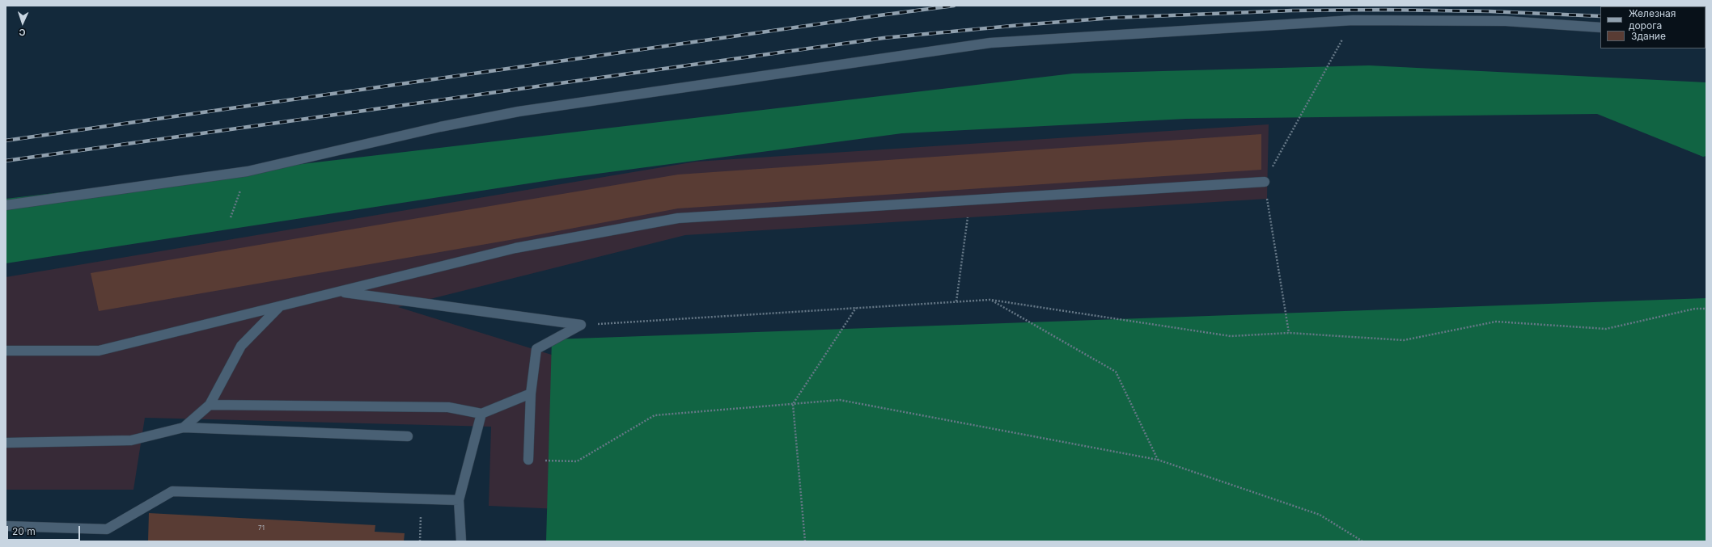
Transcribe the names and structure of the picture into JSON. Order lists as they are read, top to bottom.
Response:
{
  "house_numbers": ["71"],
  "legend": ["Железная дорога", "Здание"],
  "scale_bar": "20 m",
  "north": "bottom"
}
